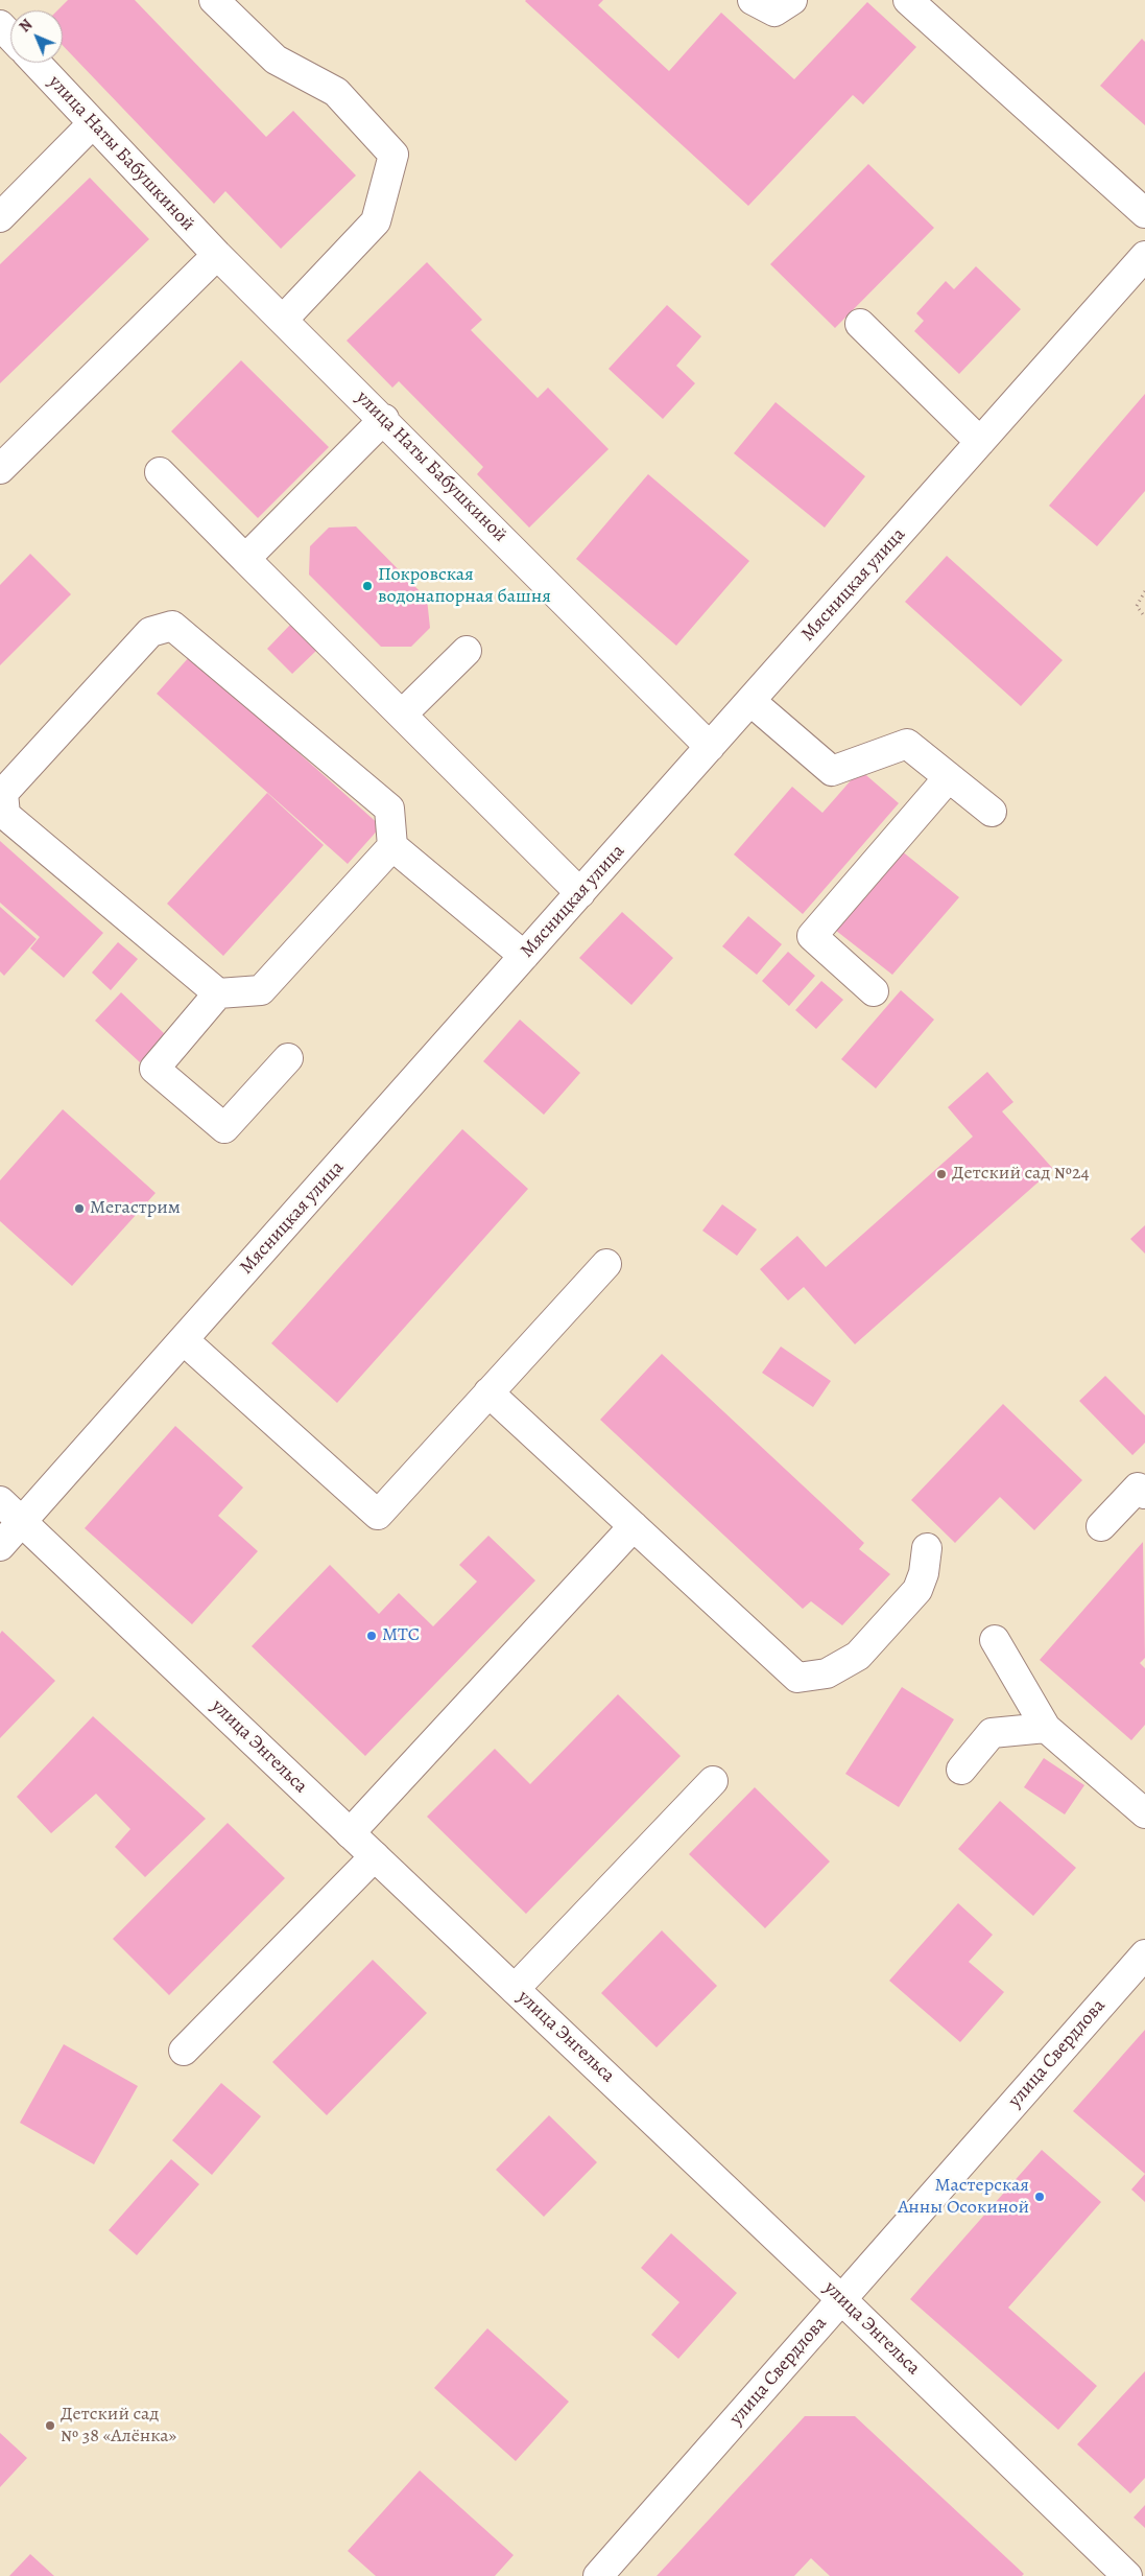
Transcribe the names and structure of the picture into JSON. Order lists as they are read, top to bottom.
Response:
{
  "streets": {
    "street": [
      "улица Наты Бабушкиной",
      "Мясницкая улица",
      "улица Энгельса",
      "улица Свердлова"
    ]
  },
  "crossings": [
    ["улица Наты Бабушкиной", "Мясницкая улица"],
    ["Мясницкая улица", "улица Энгельса"],
    ["улица Энгельса", "улица Свердлова"]
  ],
  "places": [
    "Покровская водонапорная башня",
    "Детский сад №24",
    "Мегастрим",
    "МТС",
    "Мастерская Анны Осокиной",
    "Детский сад № 38 «Алёнка»"
  ],
  "north": "top left"
}
